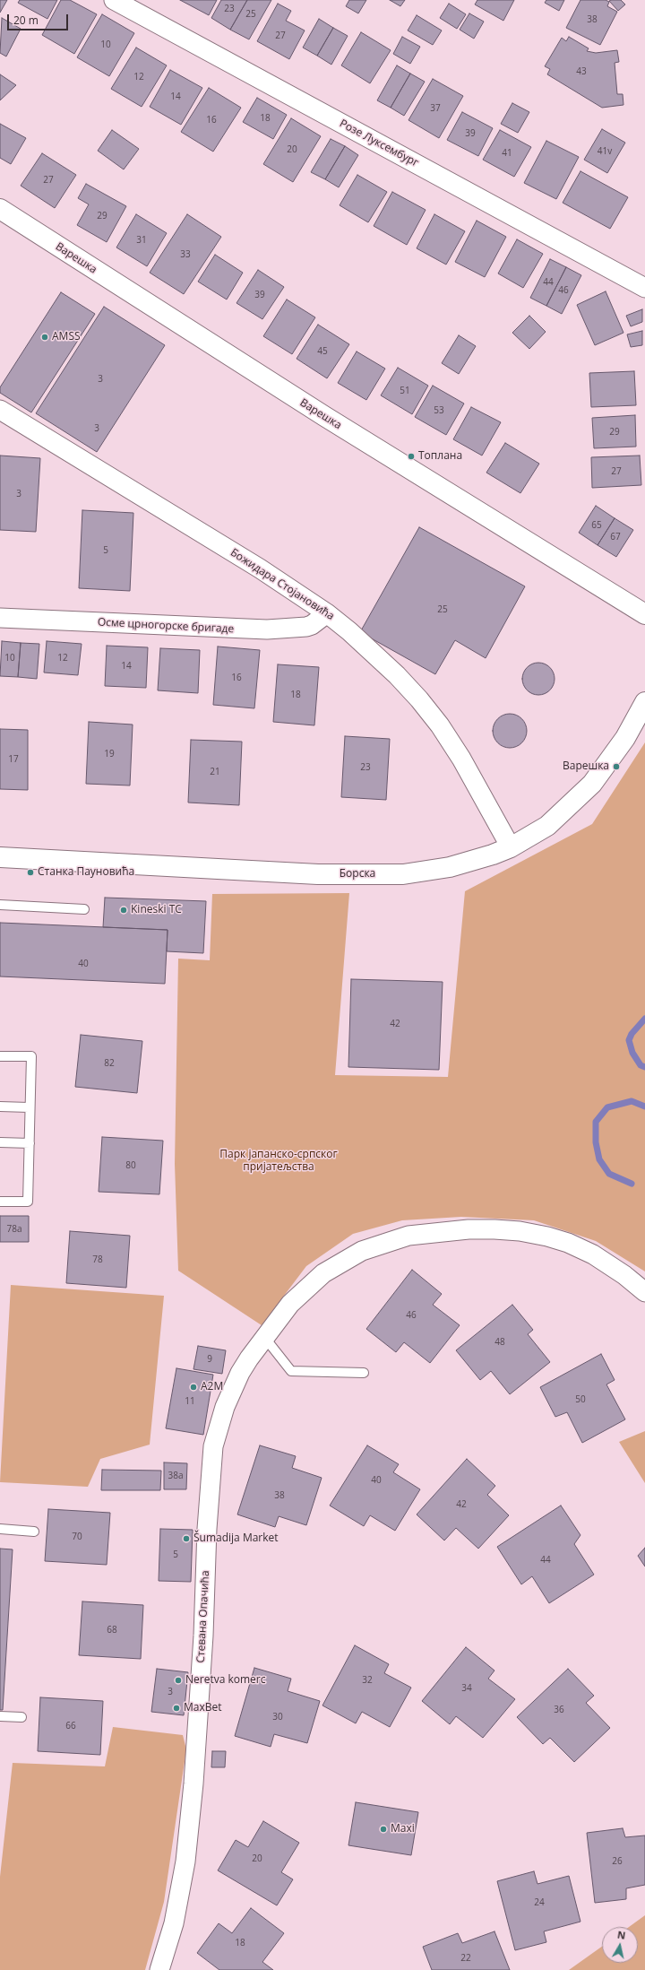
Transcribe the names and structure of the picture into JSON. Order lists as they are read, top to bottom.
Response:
{
  "streets": {
    "street": [
      "Розе Луксембург",
      "Варешка",
      "Божидара Стојановића",
      "Осме црногорске бригаде",
      "Борска",
      "Стевана Опачића"
    ]
  },
  "crossings": [
    ["Божидара Стојановића", "Осме црногорске бригаде"],
    ["Божидара Стојановића", "Борска"]
  ],
  "parks": ["Парк јапанско-српског пријатељства"],
  "places": [
    "AMSS",
    "Топлана",
    "Варешка",
    "Станка Пауновића",
    "Kineski TC",
    "A2M",
    "Šumadija Market",
    "Neretva komerc",
    "MaxBet",
    "Maxi"
  ],
  "house_numbers": [
    "23",
    "25",
    "38",
    "27",
    "10",
    "43",
    "12",
    "14",
    "37",
    "18",
    "16",
    "39",
    "20",
    "41v",
    "41",
    "27",
    "29",
    "31",
    "33",
    "44",
    "46",
    "39",
    "45",
    "3",
    "51",
    "53",
    "3",
    "29",
    "27",
    "3",
    "65",
    "67",
    "5",
    "25",
    "10",
    "12",
    "14",
    "16",
    "18",
    "19",
    "17",
    "23",
    "21",
    "40",
    "42",
    "82",
    "80",
    "78a",
    "78",
    "46",
    "48",
    "9",
    "50",
    "11",
    "38a",
    "40",
    "38",
    "42",
    "70",
    "5",
    "44",
    "68",
    "32",
    "34",
    "3",
    "36",
    "30",
    "66",
    "20",
    "26",
    "24",
    "18",
    "22"
  ],
  "scale_bar": "20 m",
  "north": "top"
}
